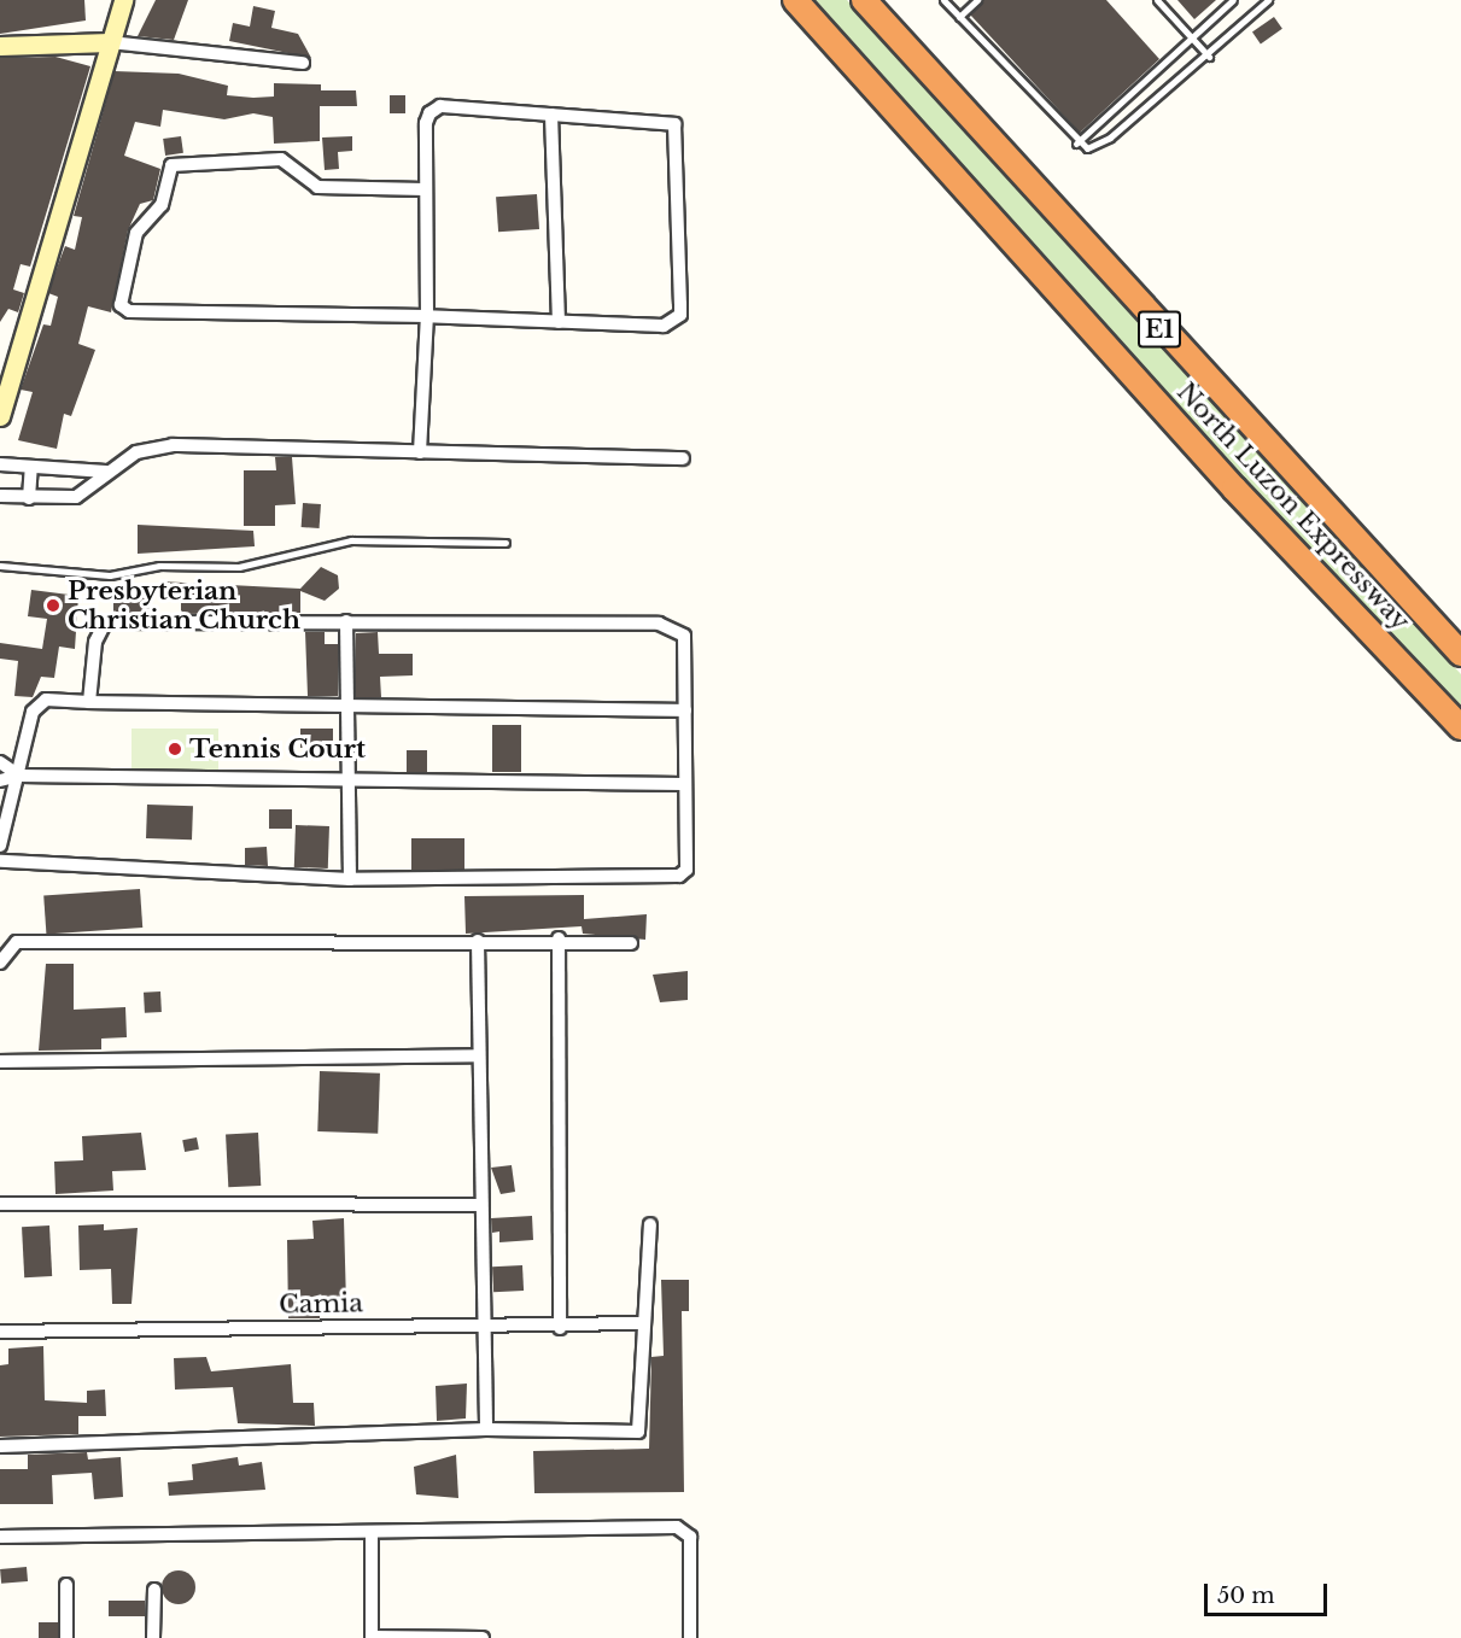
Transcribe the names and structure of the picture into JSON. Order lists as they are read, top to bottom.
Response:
{
  "streets": {
    "highway": ["E1", "North Luzon Expressway"],
    "street": ["Camia"]
  },
  "places": ["Presbyterian Christian Church", "Tennis Court"],
  "scale_bar": "50 m"
}
